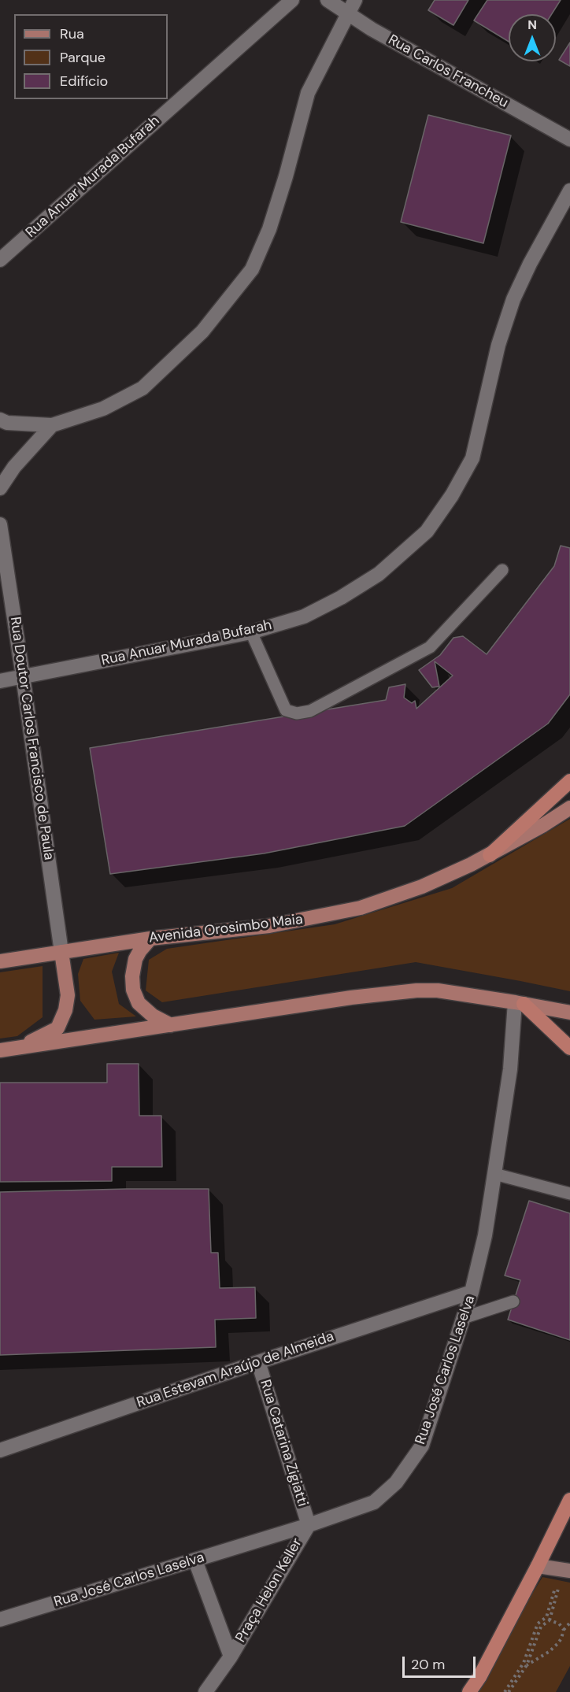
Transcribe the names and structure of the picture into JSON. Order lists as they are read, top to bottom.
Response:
{
  "streets": {
    "main road": ["Avenida Orosimbo Maia"],
    "street": [
      "Rua Carlos Francheu",
      "Rua Anuar Murada Bufarah",
      "Rua Doutor Carlos Francisco de Paula",
      "Rua Estevam Araújo de Almeida",
      "Rua José Carlos Laselva",
      "Rua Catarina Zigiatti",
      "Praça Helon Keller"
    ]
  },
  "crossings": [
    ["Rua Anuar Murada Bufarah", "Rua Doutor Carlos Francisco de Paula"],
    ["Rua Doutor Carlos Francisco de Paula", "Avenida Orosimbo Maia"],
    ["Rua Estevam Araújo de Almeida", "Rua José Carlos Laselva"],
    ["Rua Estevam Araújo de Almeida", "Rua Catarina Zigiatti"],
    ["Rua José Carlos Laselva", "Rua Catarina Zigiatti"],
    ["Rua José Carlos Laselva", "Praça Helon Keller"],
    ["Rua Catarina Zigiatti", "Praça Helon Keller"]
  ],
  "legend": ["Rua", "Parque", "Edifício"],
  "scale_bar": "20 m",
  "north": "top"
}
